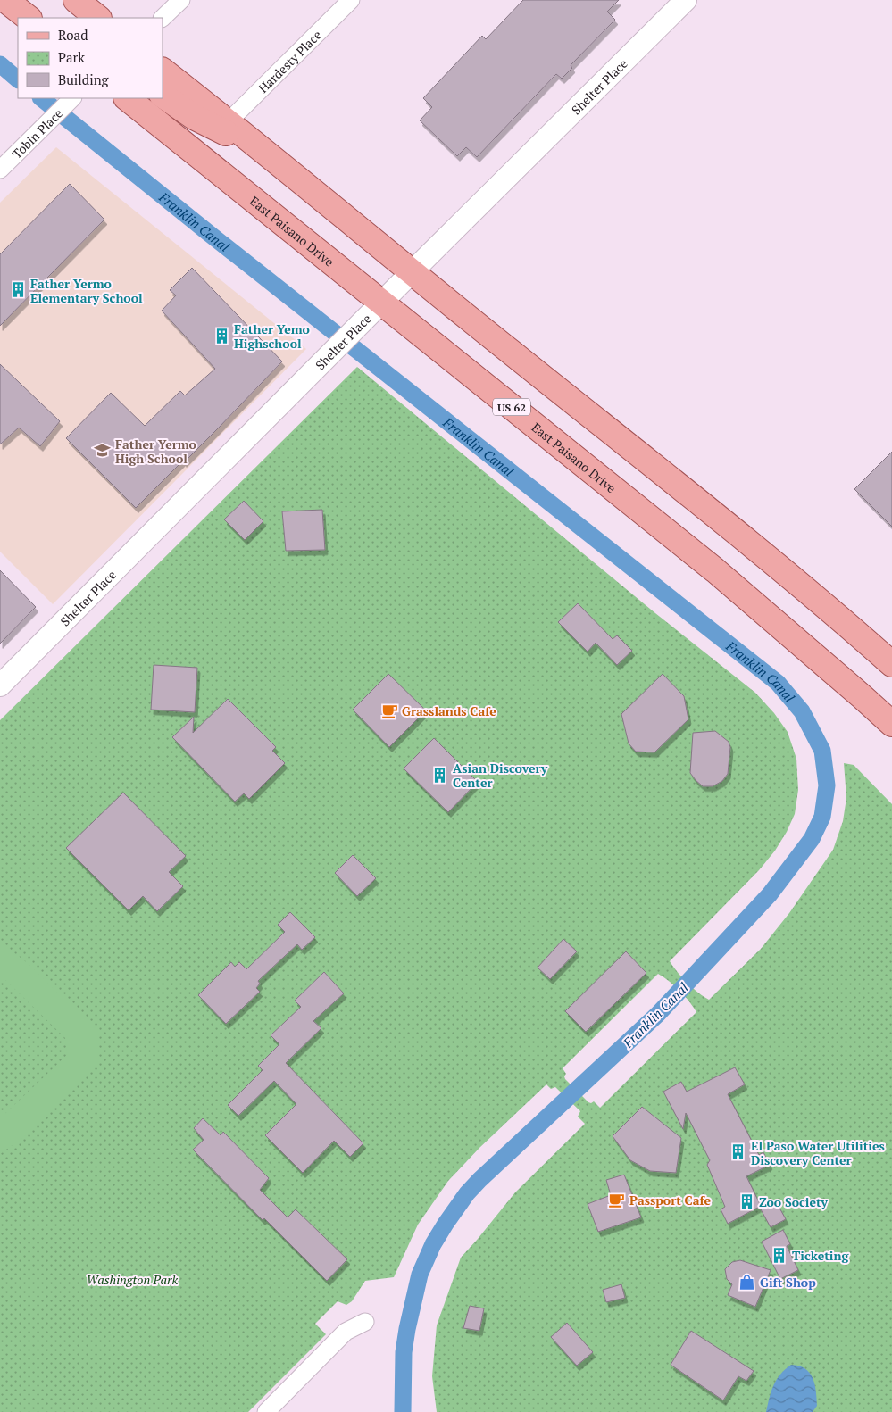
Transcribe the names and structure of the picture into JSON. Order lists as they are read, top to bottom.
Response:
{
  "streets": {
    "main road": ["East Paisano Drive", "US 62"],
    "street": ["Hardesty Place", "Shelter Place", "Tobin Place"]
  },
  "crossings": [
    ["Shelter Place", "East Paisano Drive"]
  ],
  "water": ["Franklin Canal"],
  "parks": ["Washington Park"],
  "places": {
    "building": [
      "Father Yermo Elementary School",
      "Father Yemo Highschool",
      "Asian Discovery Center",
      "El Paso Water Utilities Discovery Center",
      "Zoo Society",
      "Ticketing"
    ],
    "school or university": ["Father Yermo High School"],
    "cafe": ["Grasslands Cafe", "Passport Cafe"],
    "shop": ["Gift Shop"]
  },
  "legend": ["Road", "Park", "Building"]
}
